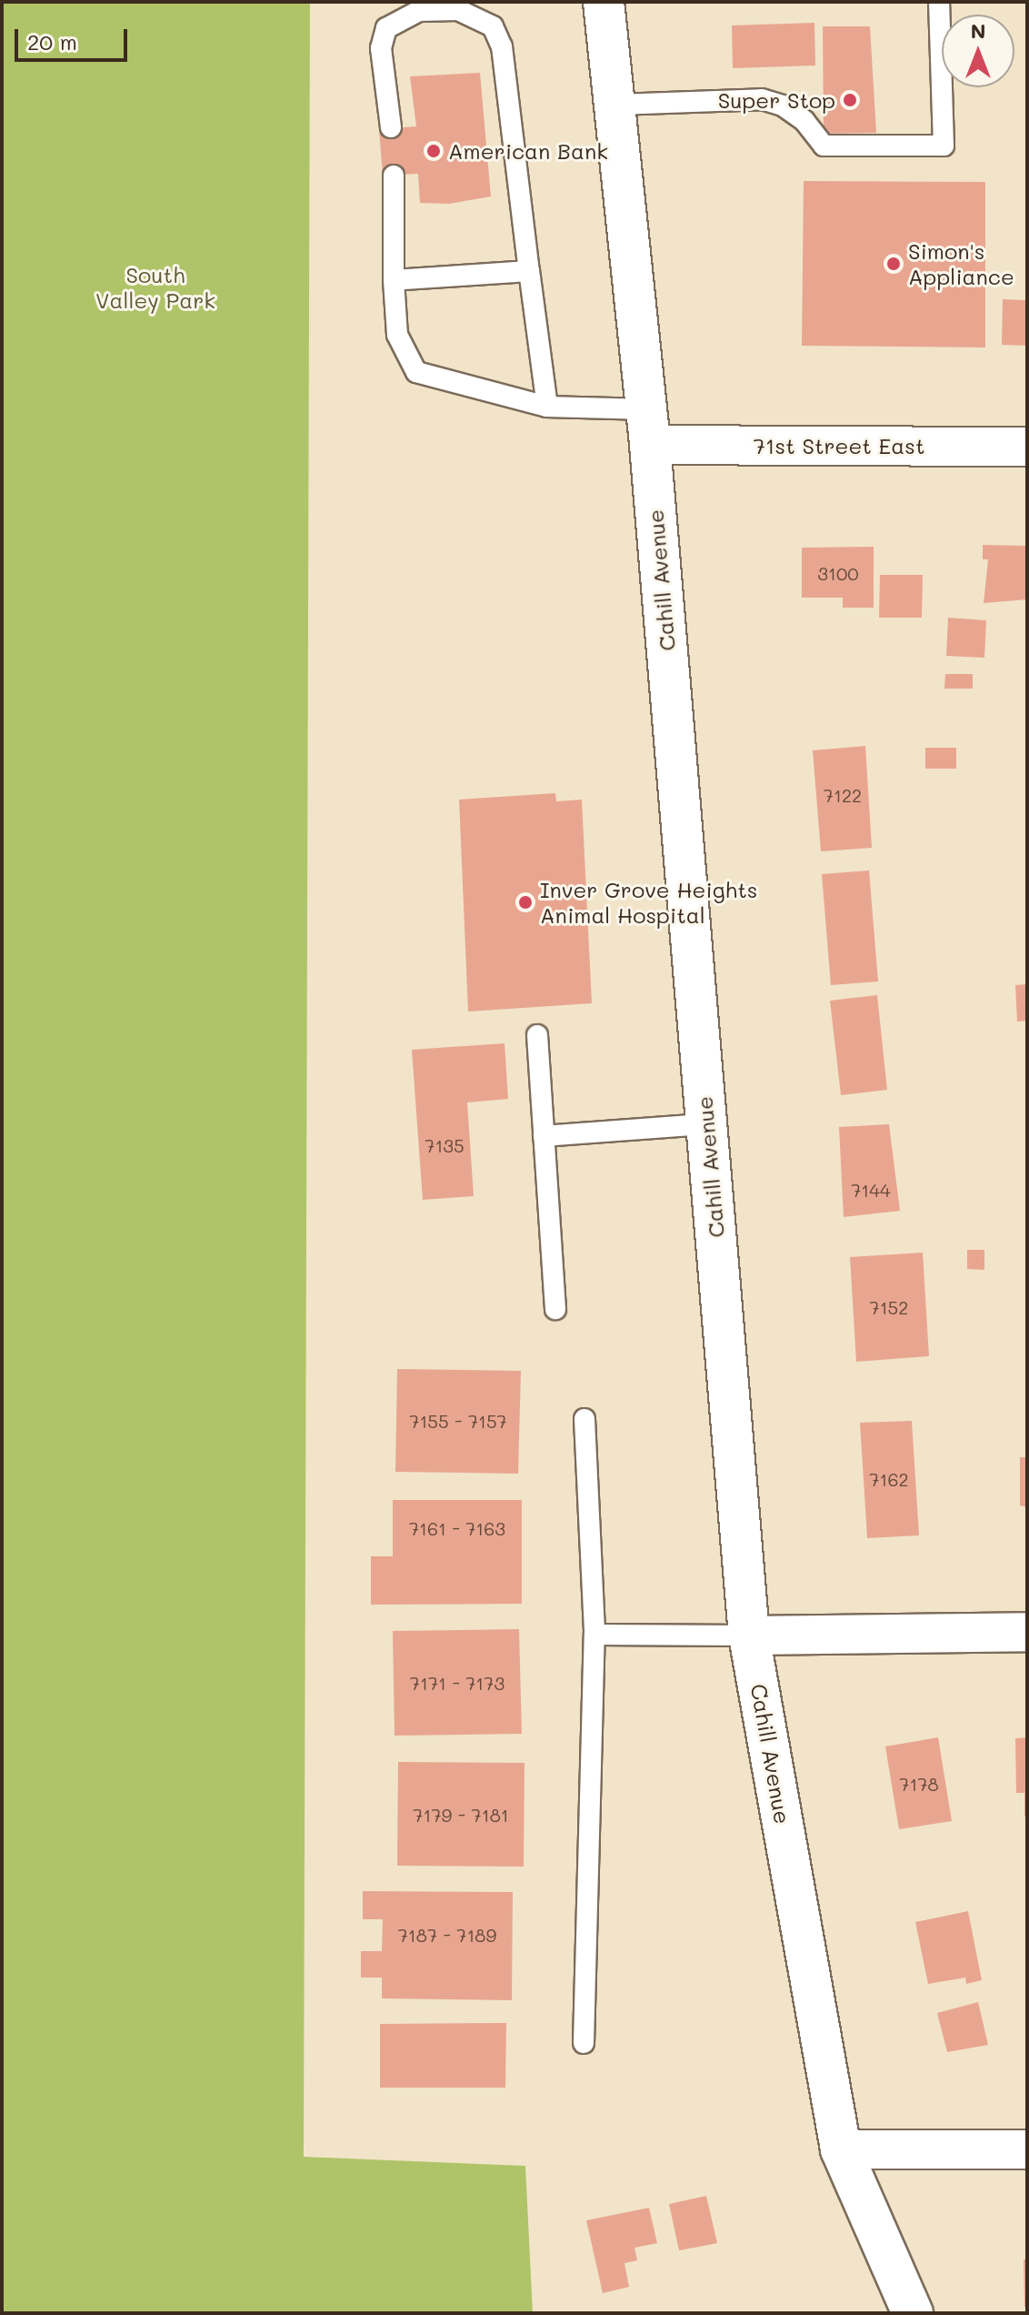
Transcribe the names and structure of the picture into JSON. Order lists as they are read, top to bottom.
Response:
{
  "streets": {
    "street": ["71st Street East", "Cahill Avenue"]
  },
  "crossings": [
    ["71st Street East", "Cahill Avenue"]
  ],
  "parks": ["South Valley Park"],
  "places": [
    "Super Stop",
    "American Bank",
    "Simon's Appliance",
    "Inver Grove Heights Animal Hospital"
  ],
  "house_numbers": [
    "3100",
    "7122",
    "7135",
    "7144",
    "7152",
    "7155 - 7157",
    "7162",
    "7161 - 7163",
    "7171 - 7173",
    "7178",
    "7179 - 7181",
    "7187 - 7189"
  ],
  "scale_bar": "20 m",
  "north": "top"
}
